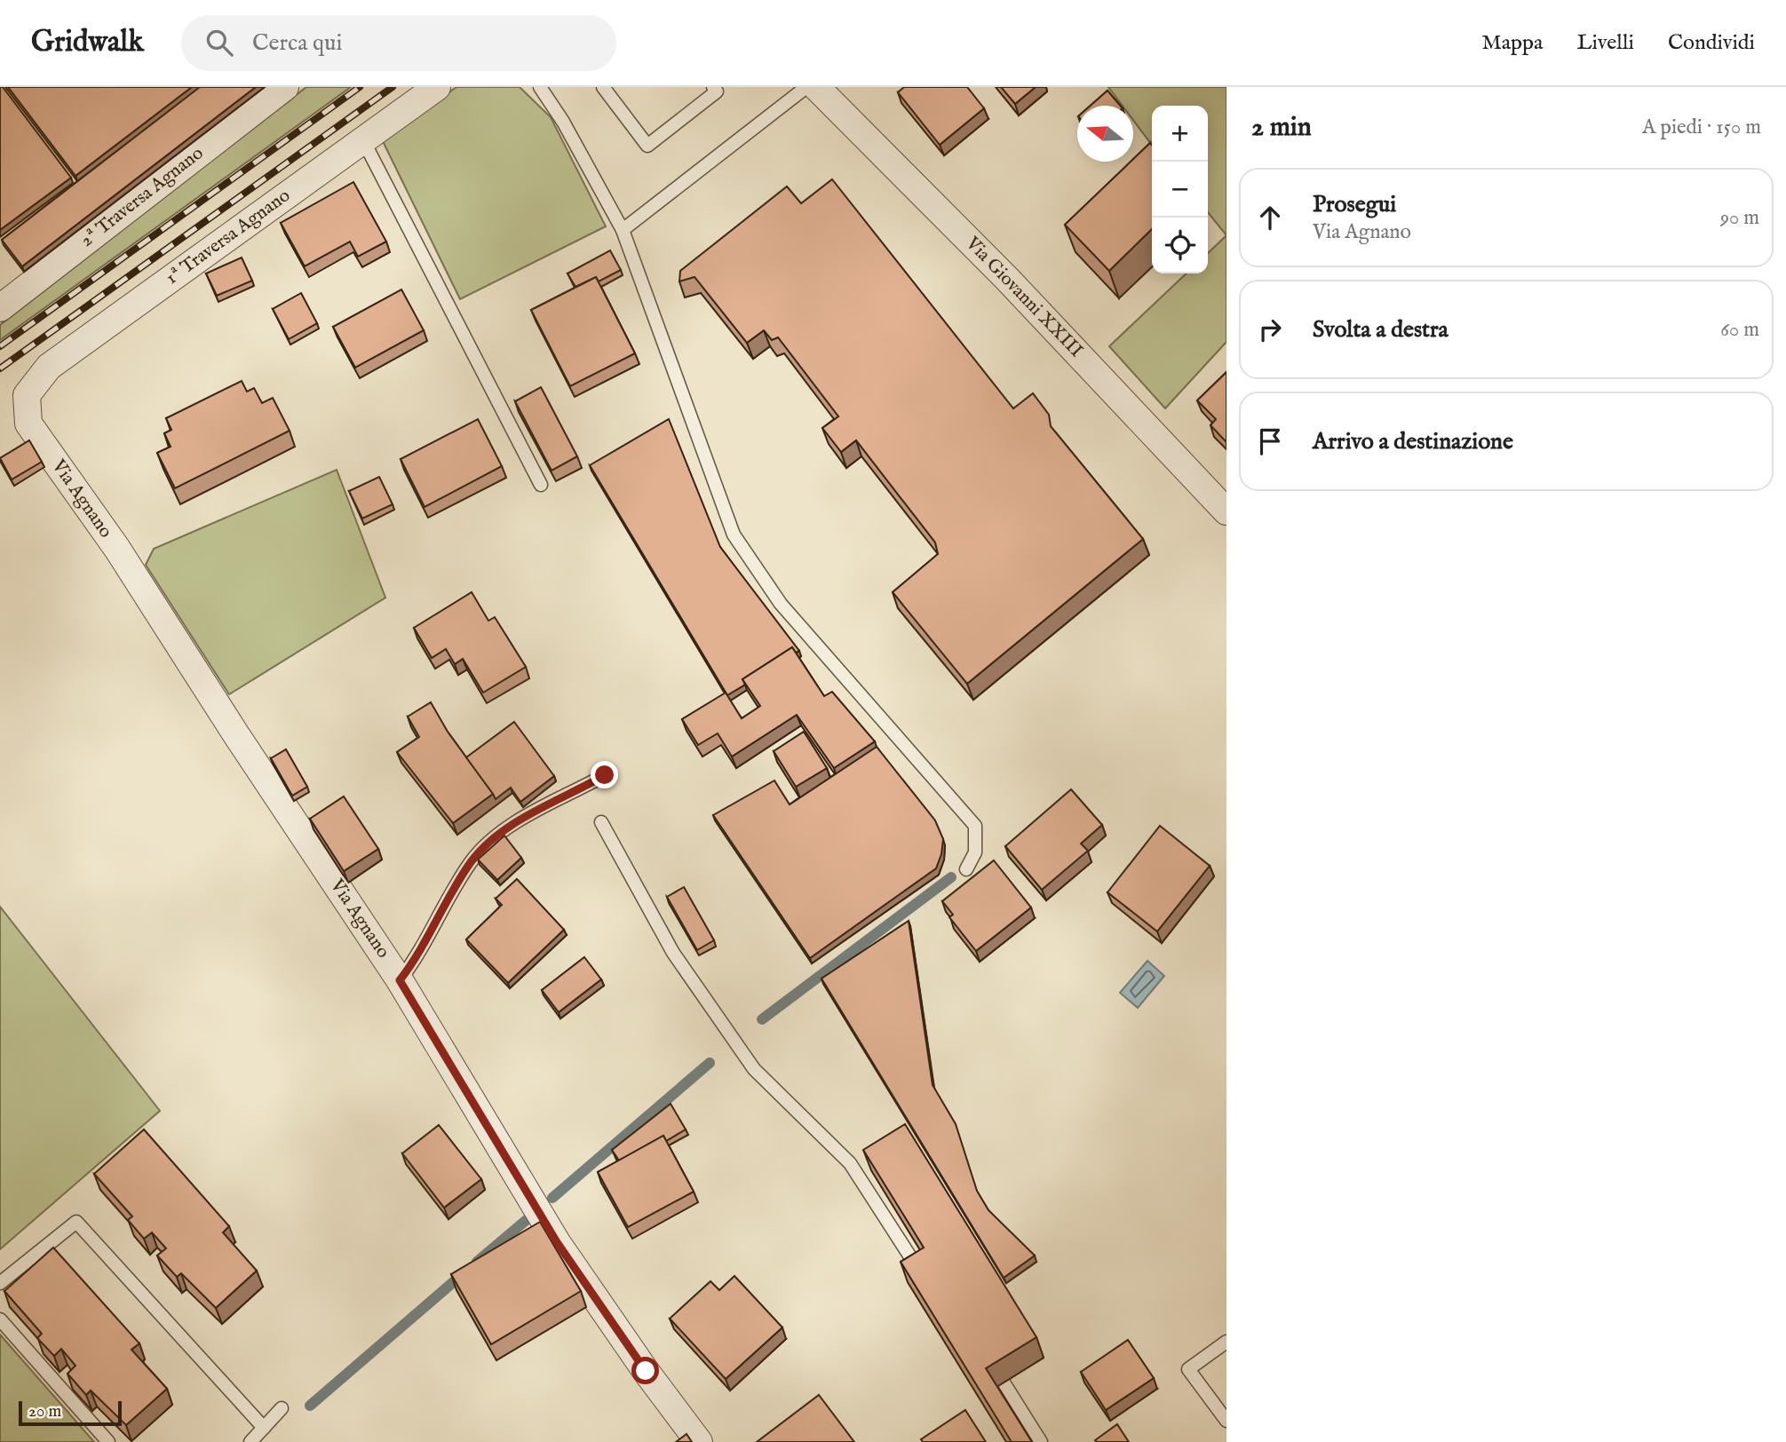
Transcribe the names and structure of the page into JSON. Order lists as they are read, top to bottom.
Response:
{
  "streets": {
    "street": [
      "2ª Traversa Agnano",
      "1ª Traversa Agnano",
      "Via Giovanni XXIII",
      "Via Agnano"
    ]
  },
  "crossings": [
    ["1ª Traversa Agnano", "Via Agnano"]
  ],
  "scale_bar": "20 m",
  "north": "left",
  "page": {
    "header": "Gridwalk",
    "search": "Cerca qui",
    "nav": ["Mappa", "Livelli", "Condividi"],
    "heading": ["2 min", "A piedi · 150 m"],
    "map_buttons": ["+", "−"],
    "list": [
      ["Prosegui", "Via Agnano", "90 m"],
      ["Svolta a destra", "60 m"],
      "Arrivo a destinazione"
    ],
    "scale": "20 m"
  }
}
